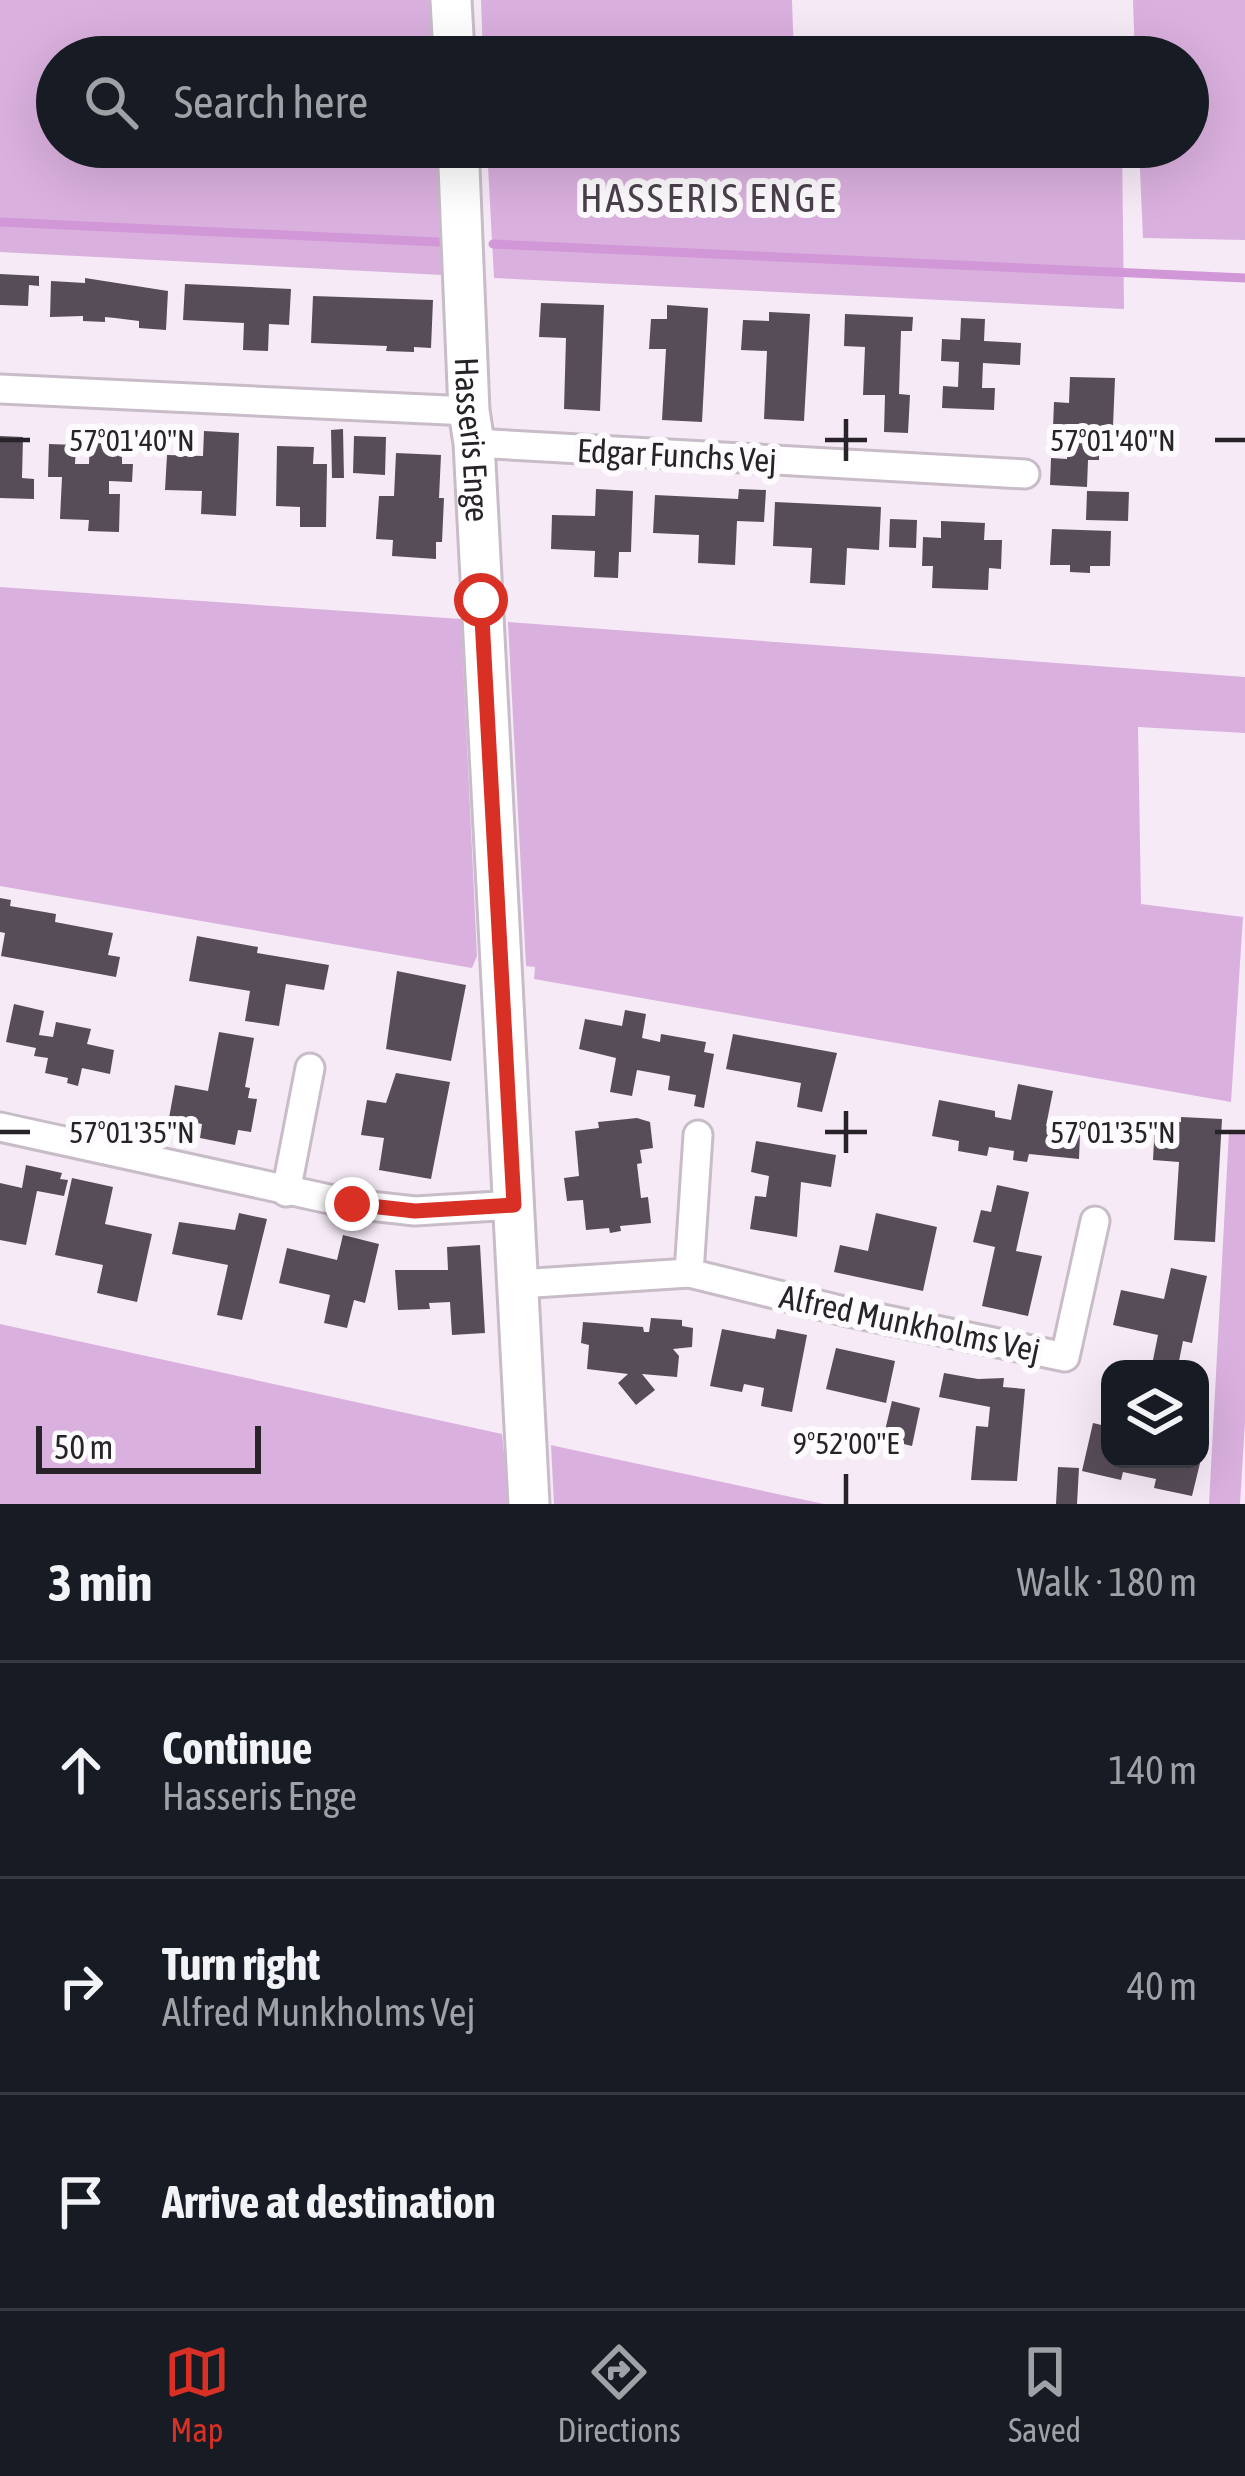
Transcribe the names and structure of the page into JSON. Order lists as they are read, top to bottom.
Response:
{
  "streets": {
    "street": ["Hasseris Enge", "Edgar Funchs Vej", "Alfred Munkholms Vej"]
  },
  "crossings": [
    ["Hasseris Enge", "Edgar Funchs Vej"],
    ["Hasseris Enge", "Alfred Munkholms Vej"]
  ],
  "districts": ["HASSERIS ENGE"],
  "scale_bar": "50 m",
  "page": {
    "search": "Search here",
    "scale": "50 m",
    "heading": ["3 min", "Walk · 180 m"],
    "list": [
      ["Continue", "Hasseris Enge", "140 m"],
      ["Turn right", "Alfred Munkholms Vej", "40 m"],
      "Arrive at destination"
    ],
    "nav": ["Map", "Directions", "Saved"]
  },
  "coordinates": ["57°01'40\"N", "57°01'35\"N", "9°52'00\"E"]
}
